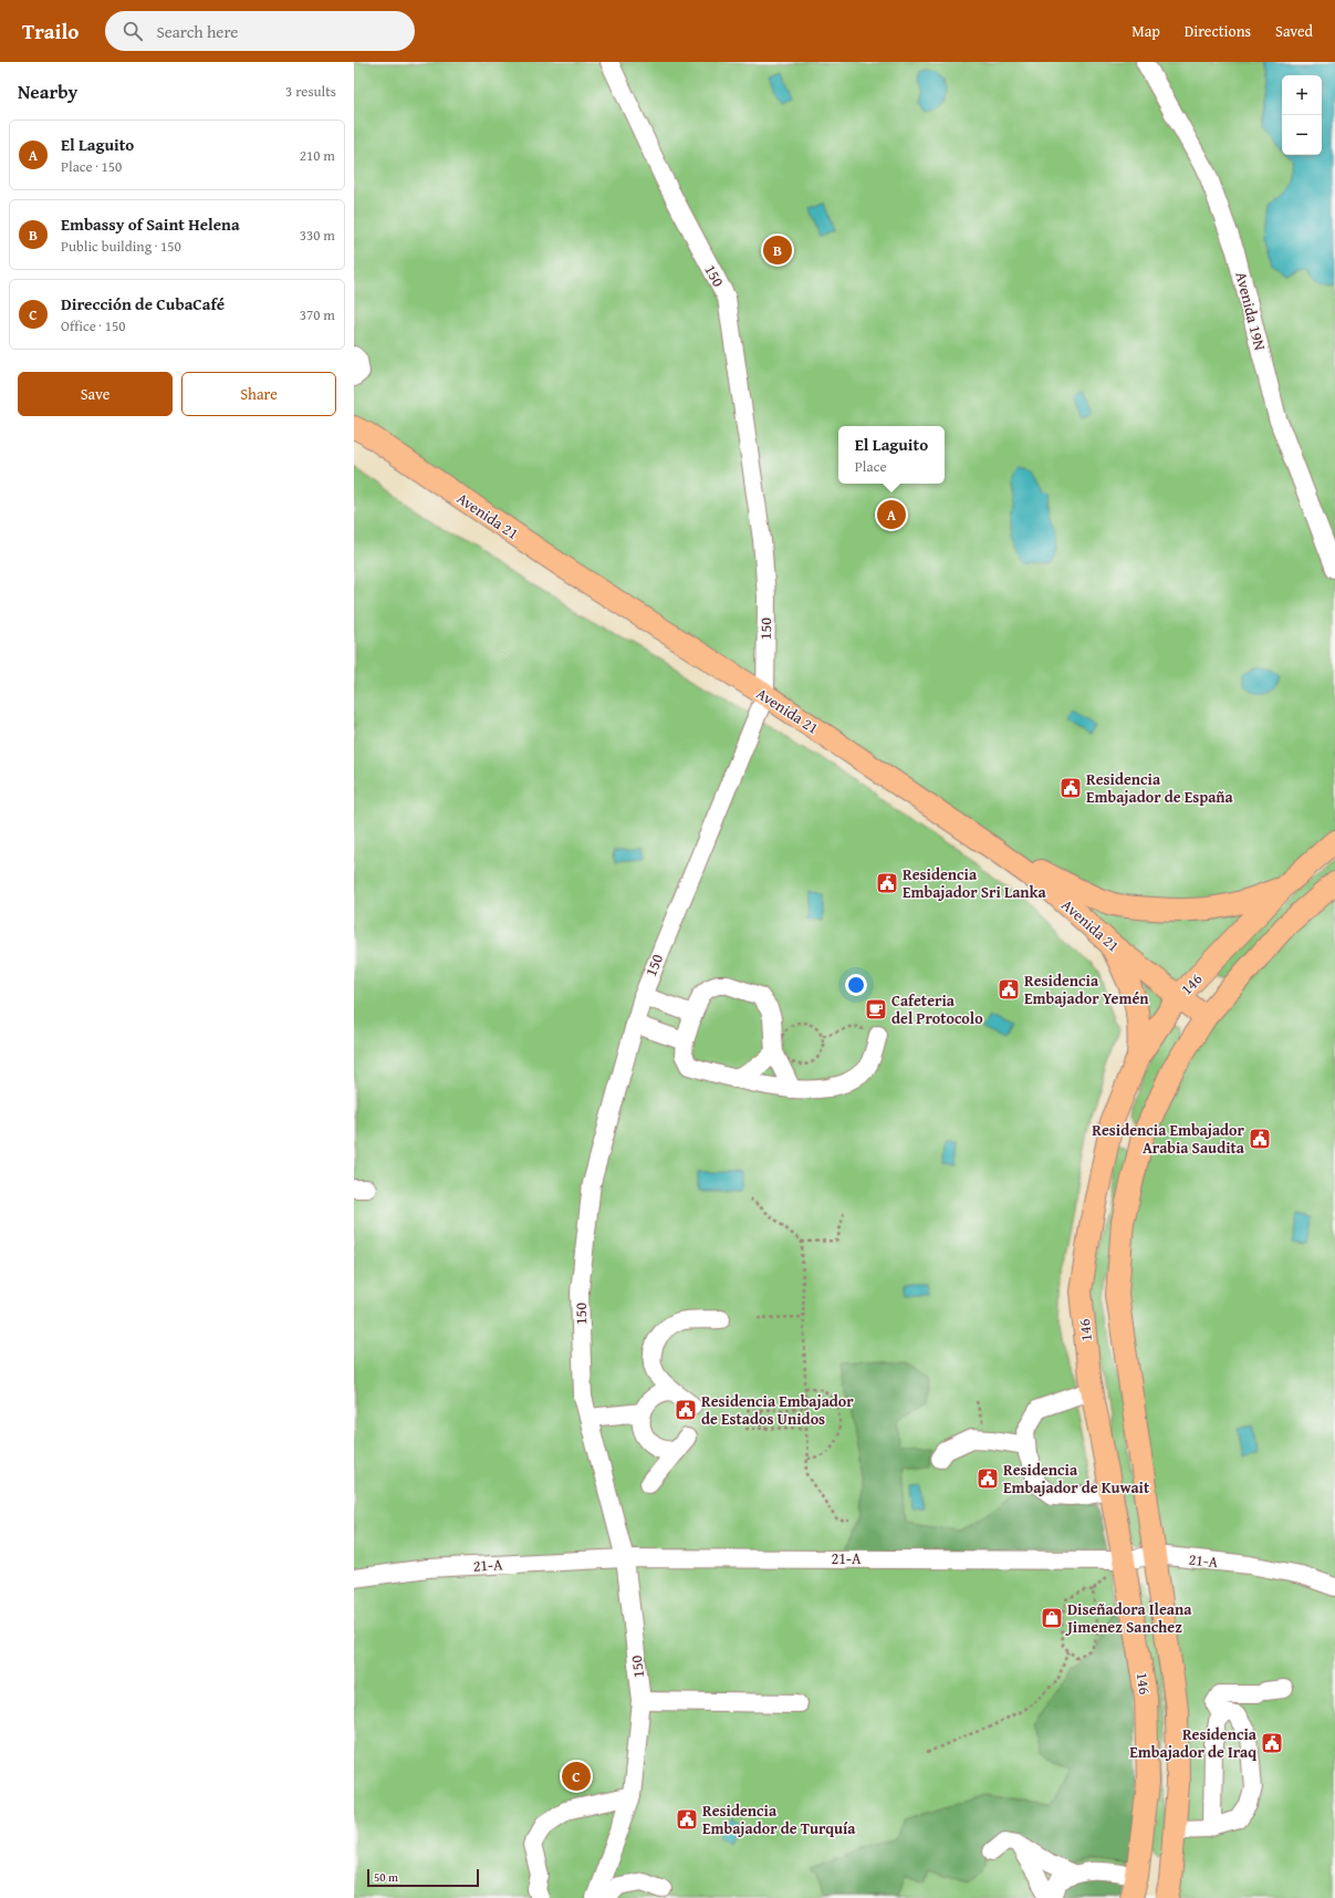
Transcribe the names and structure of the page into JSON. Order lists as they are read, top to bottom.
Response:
{
  "streets": {
    "main road": ["Avenida 21", "146"],
    "street": ["150", "Avenida 19N", "21-A"]
  },
  "crossings": [
    ["150", "Avenida 21"],
    ["150", "21-A"],
    ["Avenida 21", "146"],
    ["146", "21-A"]
  ],
  "places": {
    "public building": [
      "Residencia Embajador de España",
      "Residencia Embajador Sri Lanka",
      "Residencia Embajador Yemén",
      "Residencia Embajador Arabia Saudita",
      "Residencia Embajador de Estados Unidos",
      "Residencia Embajador de Kuwait",
      "Residencia Embajador de Iraq",
      "Residencia Embajador de Turquía"
    ],
    "cafe": ["Cafeteria del Protocolo"],
    "shop": ["Diseñadora Ileana Jimenez Sanchez"]
  },
  "scale_bar": "50 m",
  "page": {
    "header": "Trailo",
    "search": "Search here",
    "nav": ["Map", "Directions", "Saved"],
    "heading": ["Nearby", "3 results"],
    "map_buttons": ["+", "−"],
    "list": [
      {
        "mark": "A",
        "name": "El Laguito",
        "note": "Place · 150",
        "value": "210 m"
      },
      {
        "mark": "B",
        "name": "Embassy of Saint Helena",
        "note": "Public building · 150",
        "value": "330 m"
      },
      {
        "mark": "C",
        "name": "Dirección de CubaCafé",
        "note": "Office · 150",
        "value": "370 m"
      }
    ],
    "pins": ["B", "A", "C"],
    "buttons": ["Save", "Share"],
    "popup": ["El Laguito", "Place"],
    "scale": "50 m"
  }
}
